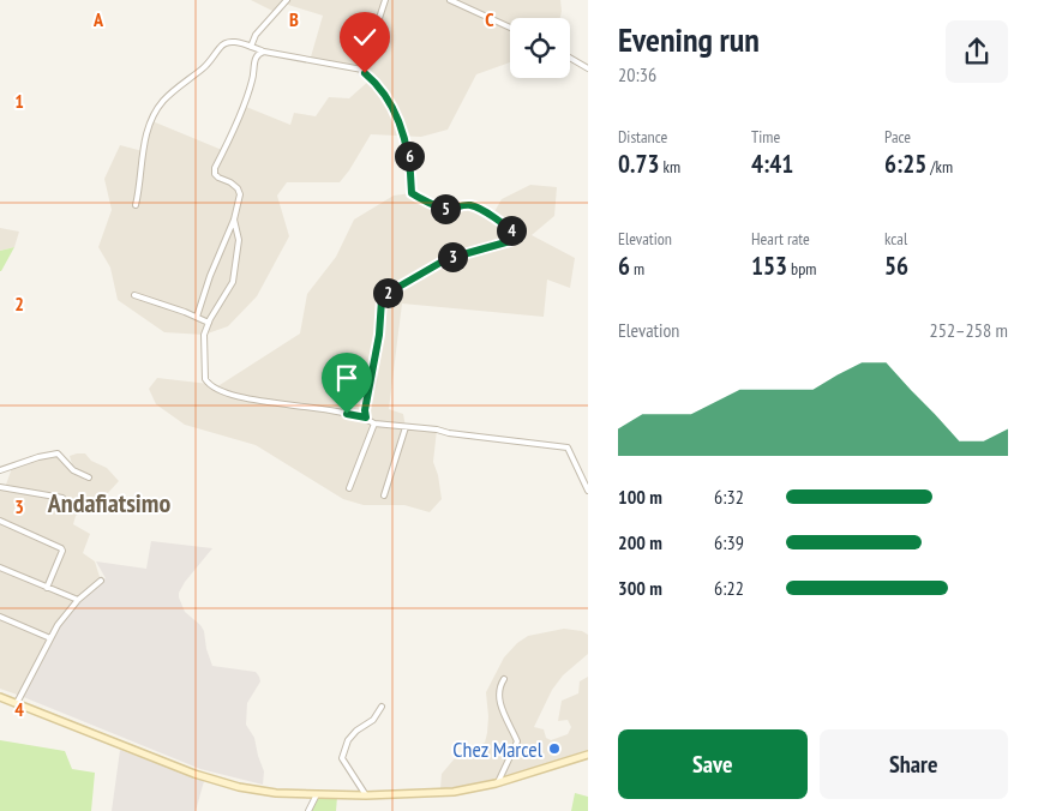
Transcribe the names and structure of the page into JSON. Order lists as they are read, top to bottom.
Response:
{
  "districts": ["Andafiatsimo"],
  "places": ["Chez Marcel"],
  "page": {
    "heading": ["Evening run", "20:36"],
    "stats": [
      ["Distance", "0.73 km"],
      ["Time", "4:41"],
      ["Pace", "6:25 /km"],
      ["Elevation", "6 m"],
      ["Heart rate", "153 bpm"],
      ["kcal", "56"]
    ],
    "pins": [
      "6",
      "5",
      "4",
      "3",
      "2"
    ],
    "chart": ["Elevation", "252–258 m"],
    "list": [
      {
        "name": "100 m",
        "note": "6:32"
      },
      {
        "name": "200 m",
        "note": "6:39"
      },
      {
        "name": "300 m",
        "note": "6:22"
      }
    ],
    "buttons": ["Save", "Share"]
  },
  "grid": {
    "columns": ["A", "B", "C"],
    "rows": [
      "1",
      "2",
      "3",
      "4"
    ]
  }
}
